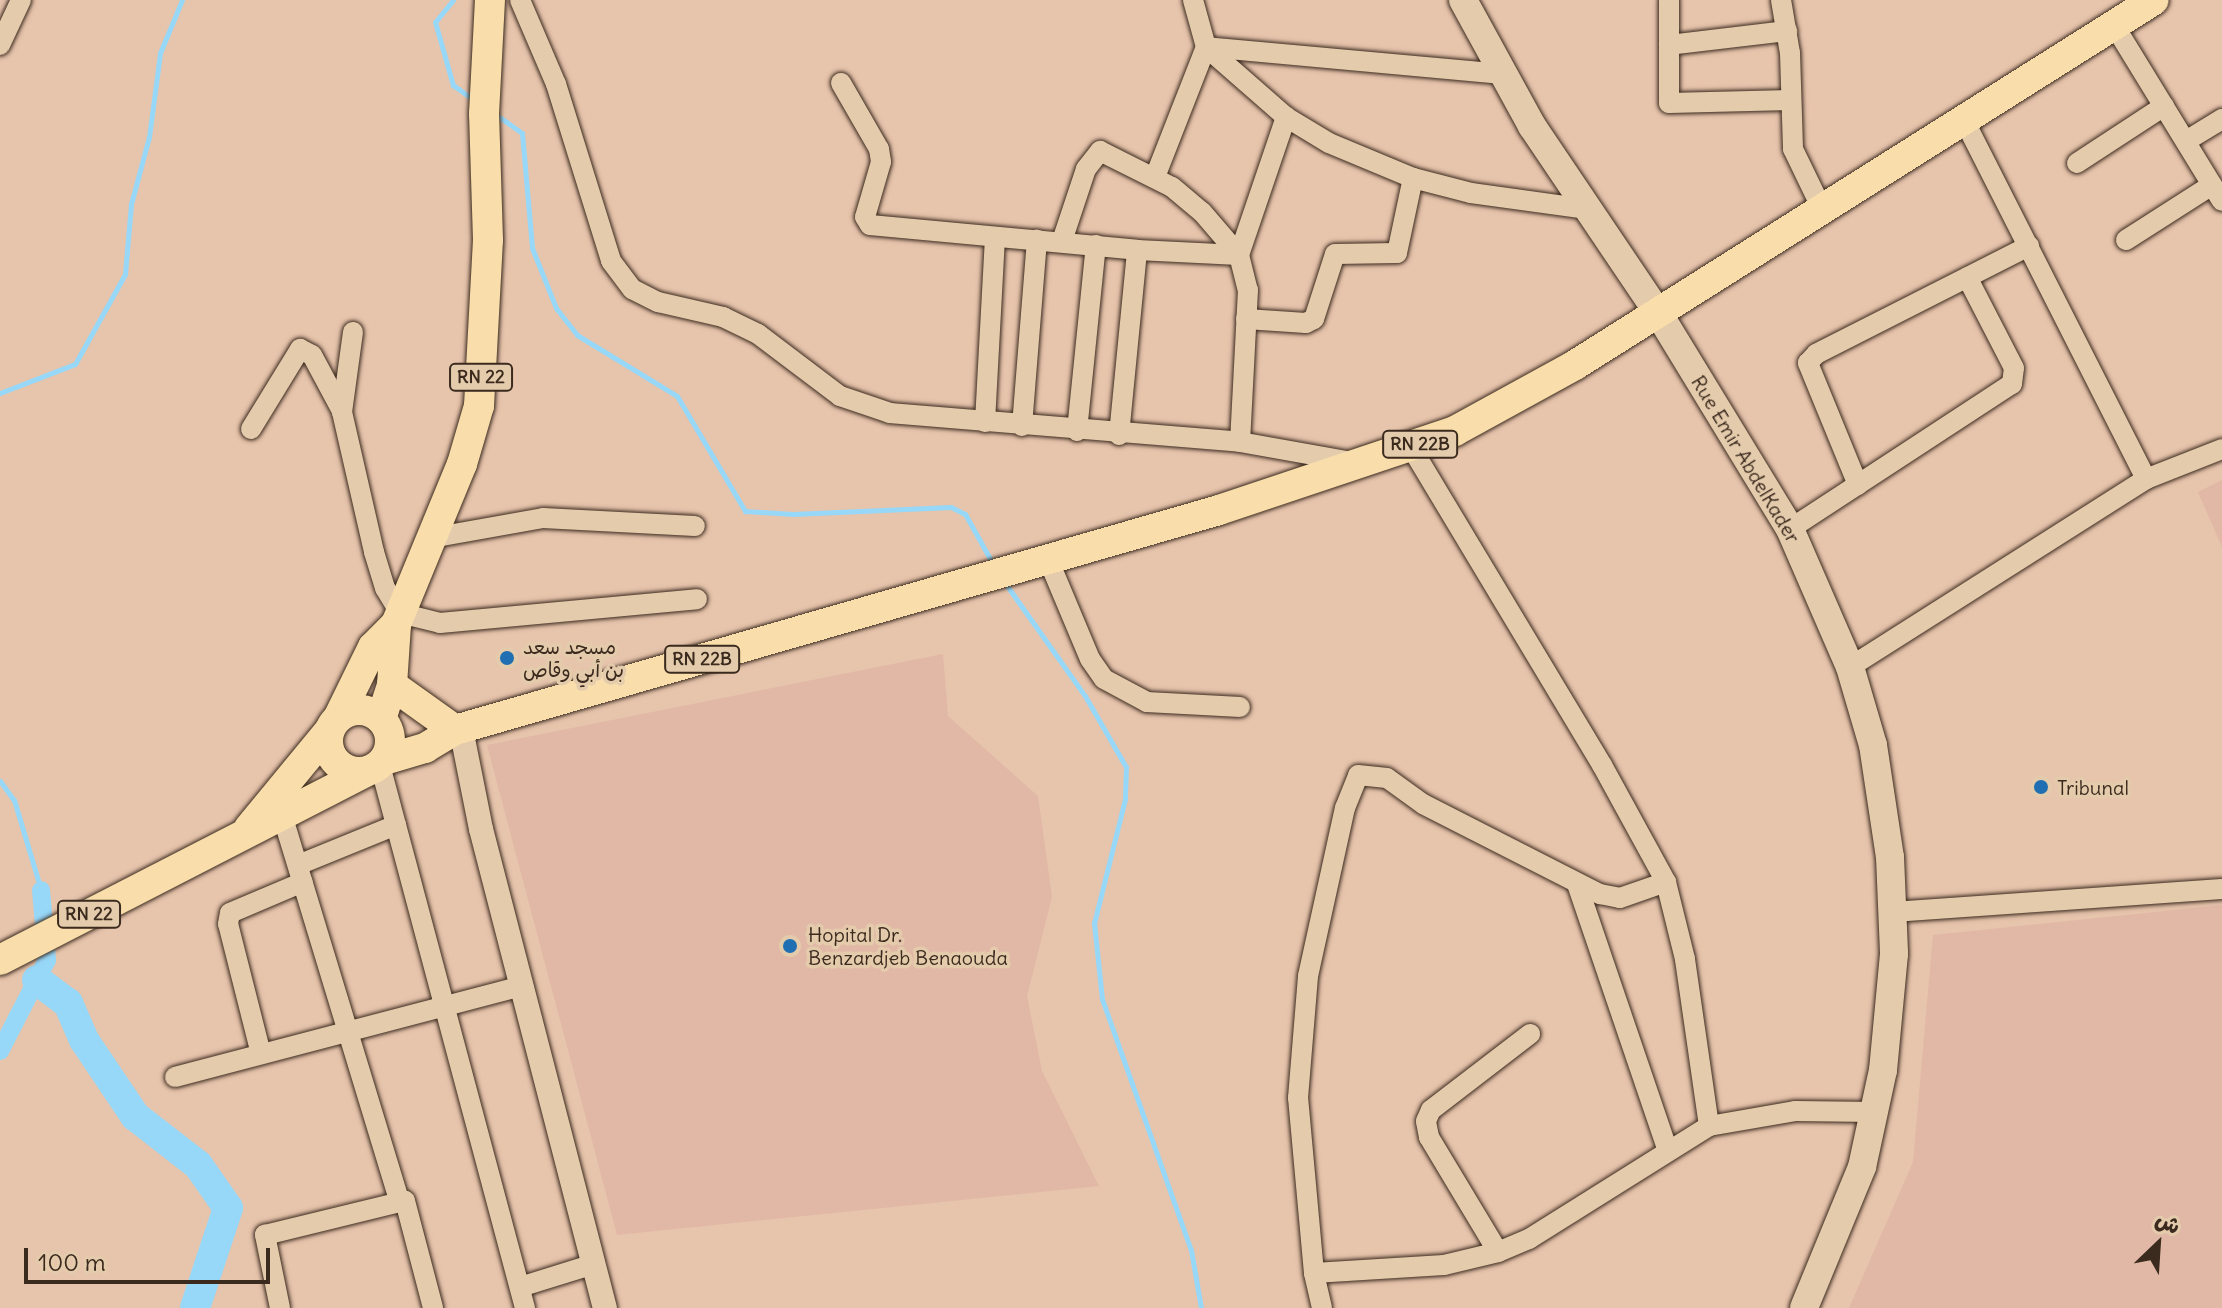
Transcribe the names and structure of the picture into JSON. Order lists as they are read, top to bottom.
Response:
{
  "streets": {
    "main road": ["RN 22", "RN 22B", "Rue Emir AbdelKader"]
  },
  "crossings": [
    ["RN 22", "RN 22B"],
    ["RN 22B", "Rue Emir AbdelKader"]
  ],
  "places": ["مسجد سعد بن أبي وقاص", "Tribunal", "Hopital Dr. Benzardjeb Benaouda"],
  "scale_bar": "100 m",
  "north": "top right"
}
